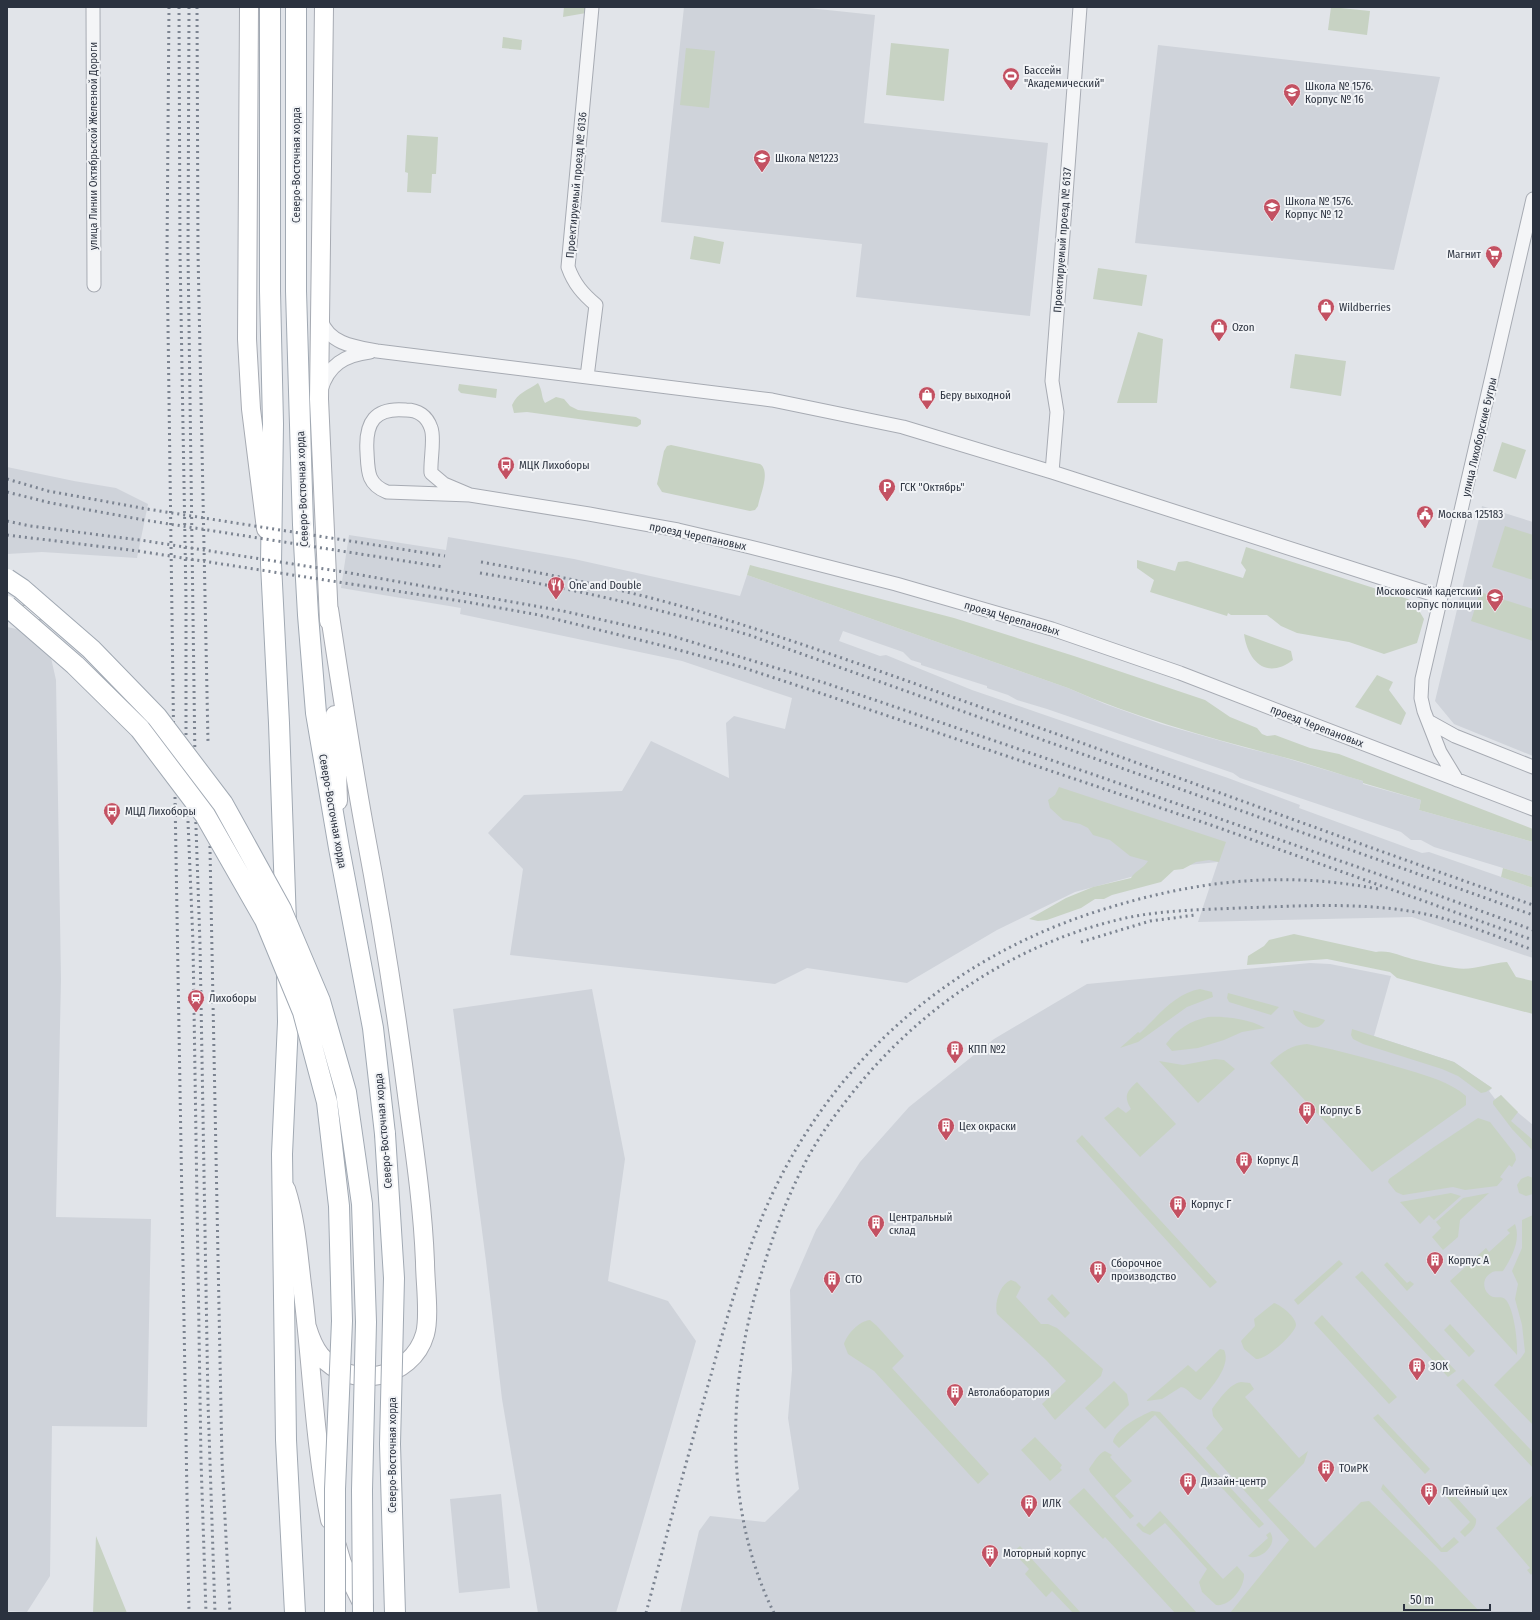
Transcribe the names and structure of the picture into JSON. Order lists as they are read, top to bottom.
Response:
{
  "streets": {
    "main road": ["Северо-Восточная хорда"],
    "street": [
      "улица Линии Октябрьской Железной Дороги",
      "Проектируемый проезд № 6136",
      "Проектируемый проезд № 6137",
      "улица Лихоборские Бугры",
      "проезд Черепановых"
    ]
  },
  "crossings": [
    ["улица Лихоборские Бугры", "проезд Черепановых"]
  ],
  "places": {
    "sports": ["Бассейн \"Академический\""],
    "school or university": [
      "Школа № 1576. Корпус № 16",
      "Школа №1223",
      "Школа № 1576. Корпус № 12",
      "Московский кадетский корпус полиции"
    ],
    "supermarket": ["Магнит"],
    "shop": ["Wildberries", "Ozon", "Беру выходной"],
    "bus stop": ["МЦК Лихоборы", "МЦД Лихоборы"],
    "parking": ["ГСК \"Октябрь\""],
    "public building": ["Москва 125183"],
    "restaurant": ["One and Double"],
    "station": ["Лихоборы"],
    "building": [
      "КПП №2",
      "Корпус Б",
      "Цех окраски",
      "Корпус Д",
      "Корпус Г",
      "Центральный склад",
      "Корпус А",
      "Сборочное производство",
      "СТО",
      "ЗОК",
      "Автолаборатория",
      "ТОиРК",
      "Дизайн-центр",
      "Литейный цех",
      "ИЛК",
      "Моторный корпус"
    ]
  },
  "scale_bar": "50 m"
}
